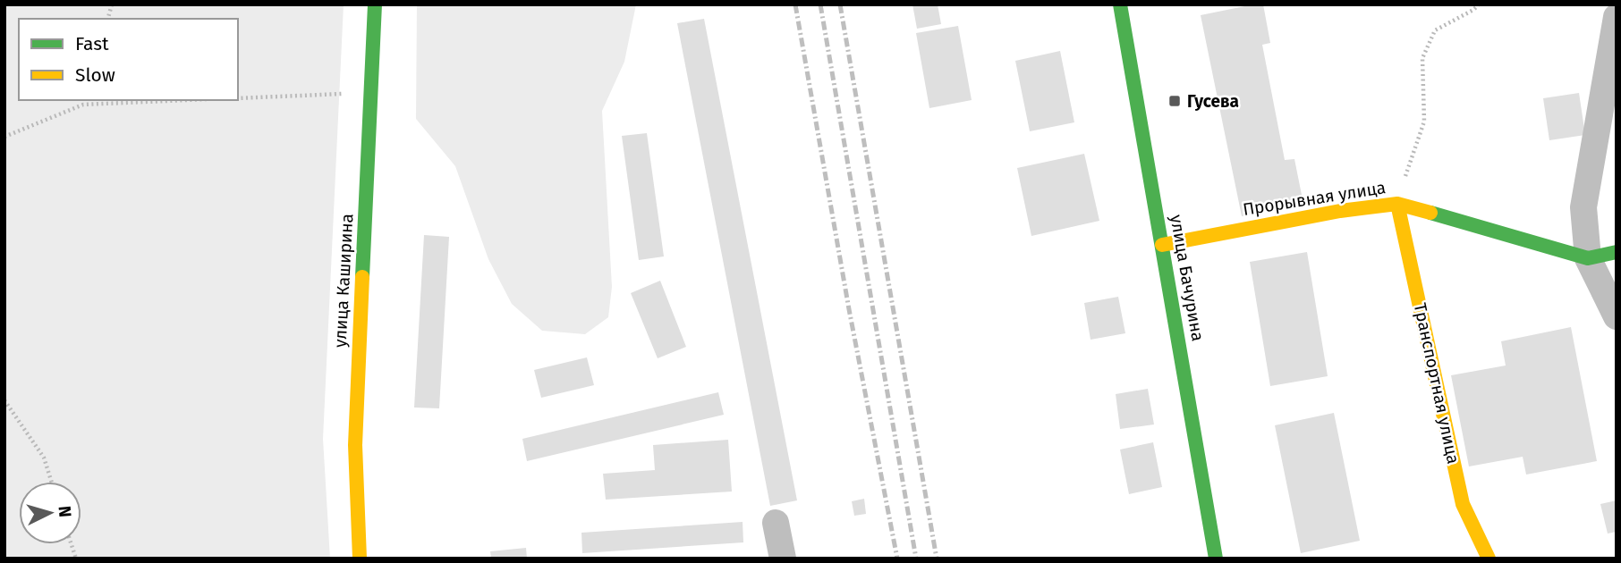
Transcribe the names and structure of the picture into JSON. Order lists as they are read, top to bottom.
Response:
{
  "streets": {
    "street": [
      "Прорывная улица",
      "улица Бачурина",
      "улица Каширина",
      "Транспортная улица"
    ]
  },
  "crossings": [
    ["Прорывная улица", "улица Бачурина"],
    ["Прорывная улица", "Транспортная улица"]
  ],
  "places": {
    "transit": ["Гусева"]
  },
  "legend": ["Fast", "Slow"],
  "north": "right"
}
